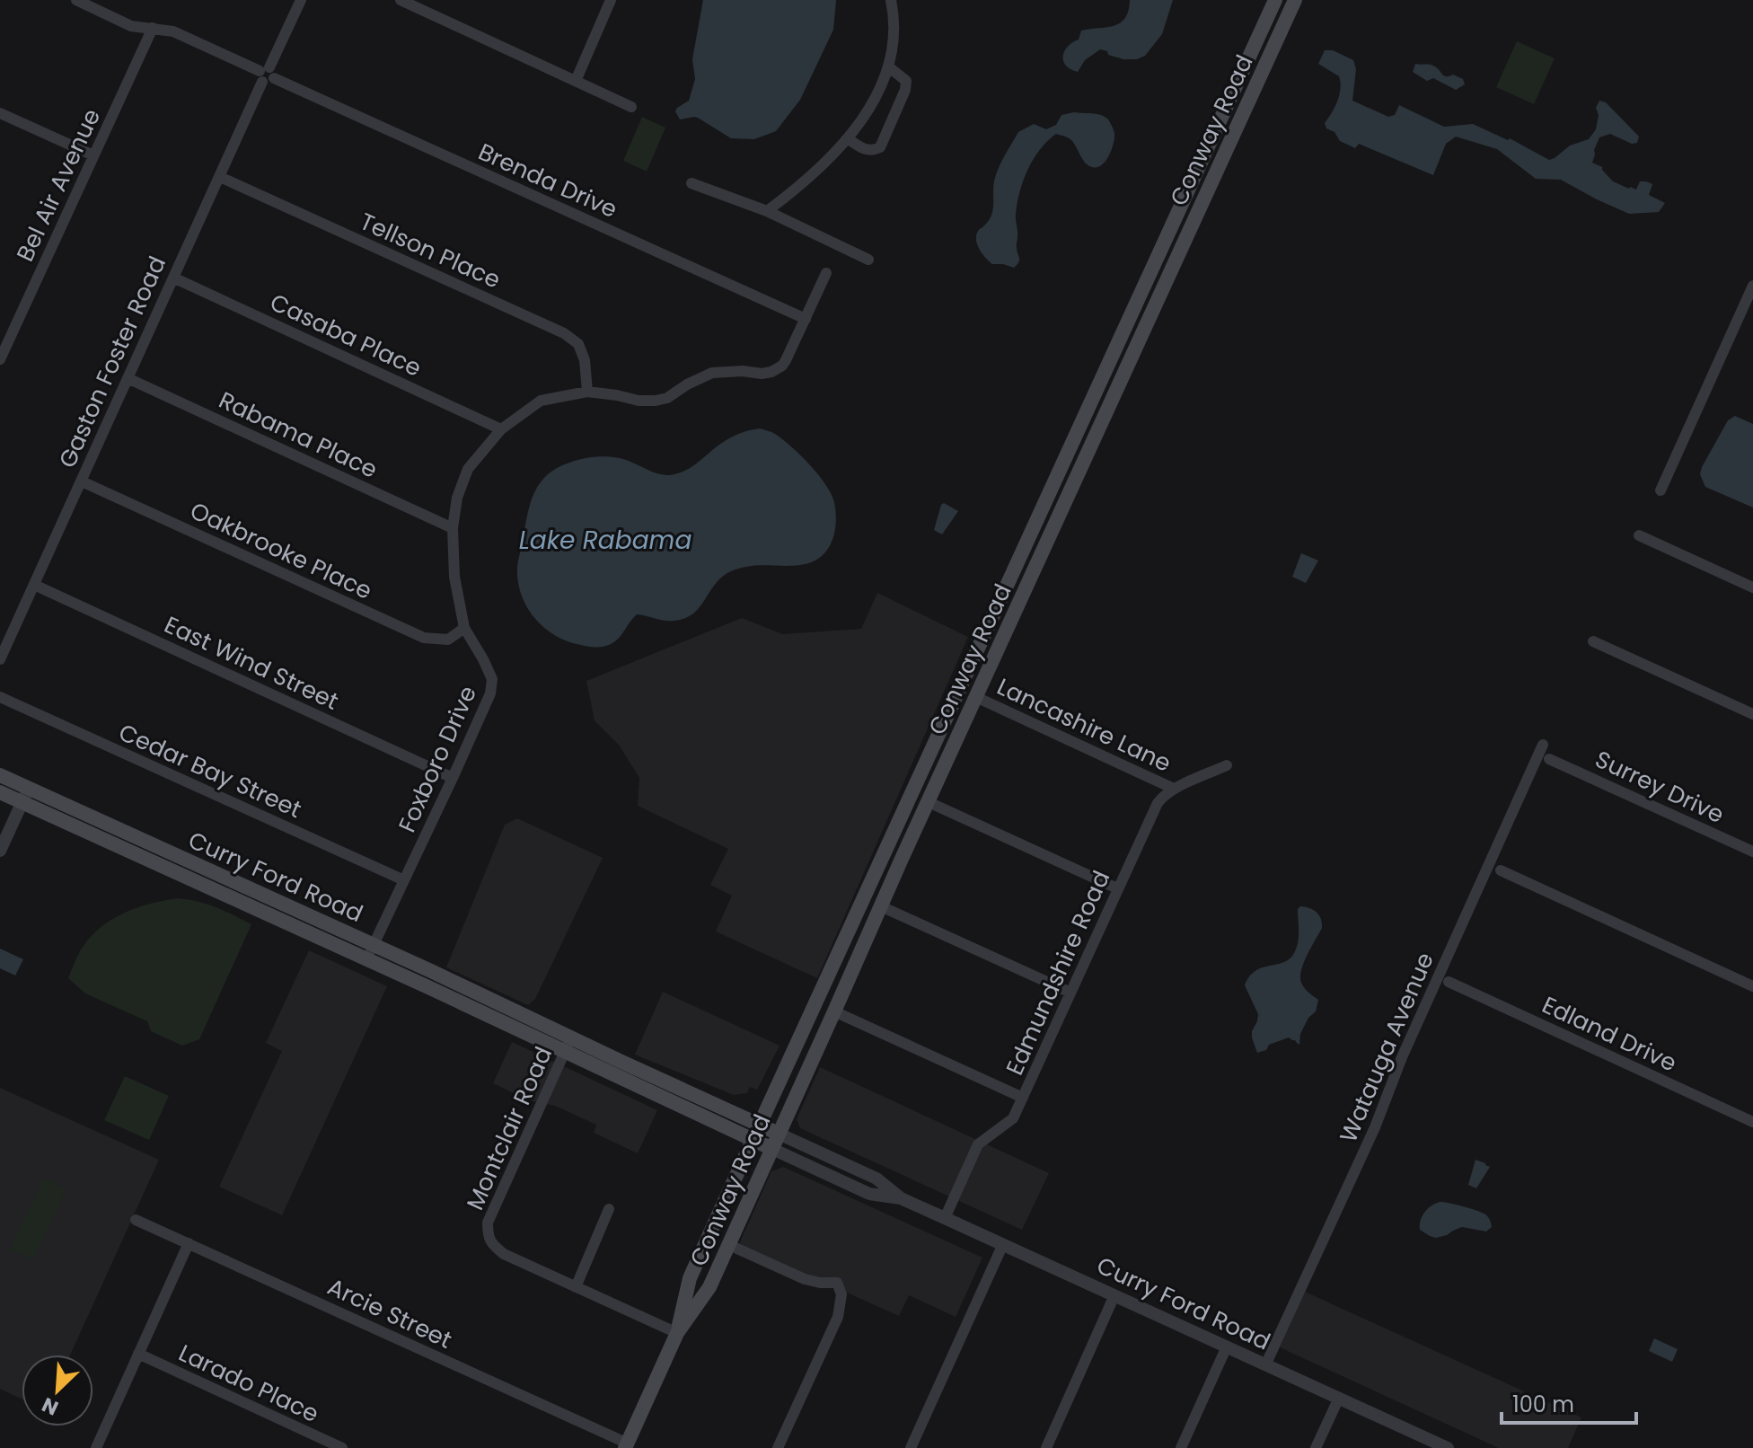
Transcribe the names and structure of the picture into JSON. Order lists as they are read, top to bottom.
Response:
{
  "streets": {
    "main road": ["Conway Road", "Curry Ford Road"],
    "street": [
      "Brenda Drive",
      "Bel Air Avenue",
      "Tellson Place",
      "Casaba Place",
      "Gaston Foster Road",
      "Rabama Place",
      "Oakbrooke Place",
      "East Wind Street",
      "Lancashire Lane",
      "Foxboro Drive",
      "Cedar Bay Street",
      "Surrey Drive",
      "Edmundshire Road",
      "Edland Drive",
      "Watauga Avenue",
      "Montclair Road",
      "Arcie Street",
      "Larado Place"
    ]
  },
  "crossings": [
    ["Conway Road", "Lancashire Lane"],
    ["Conway Road", "Curry Ford Road"],
    ["Conway Road", "Montclair Road"],
    ["Conway Road", "Arcie Street"],
    ["Brenda Drive", "Bel Air Avenue"],
    ["Brenda Drive", "Gaston Foster Road"],
    ["Brenda Drive", "Foxboro Drive"],
    ["Tellson Place", "Gaston Foster Road"],
    ["Tellson Place", "Foxboro Drive"],
    ["Casaba Place", "Gaston Foster Road"],
    ["Casaba Place", "Foxboro Drive"],
    ["Gaston Foster Road", "Rabama Place"],
    ["Gaston Foster Road", "Oakbrooke Place"],
    ["Gaston Foster Road", "East Wind Street"],
    ["Rabama Place", "Foxboro Drive"],
    ["Oakbrooke Place", "Foxboro Drive"],
    ["East Wind Street", "Foxboro Drive"],
    ["Lancashire Lane", "Edmundshire Road"],
    ["Foxboro Drive", "Cedar Bay Street"],
    ["Foxboro Drive", "Curry Ford Road"],
    ["Curry Ford Road", "Edmundshire Road"],
    ["Curry Ford Road", "Watauga Avenue"],
    ["Curry Ford Road", "Montclair Road"]
  ],
  "water": ["Lake Rabama"],
  "scale_bar": "100 m",
  "north": "bottom left"
}
